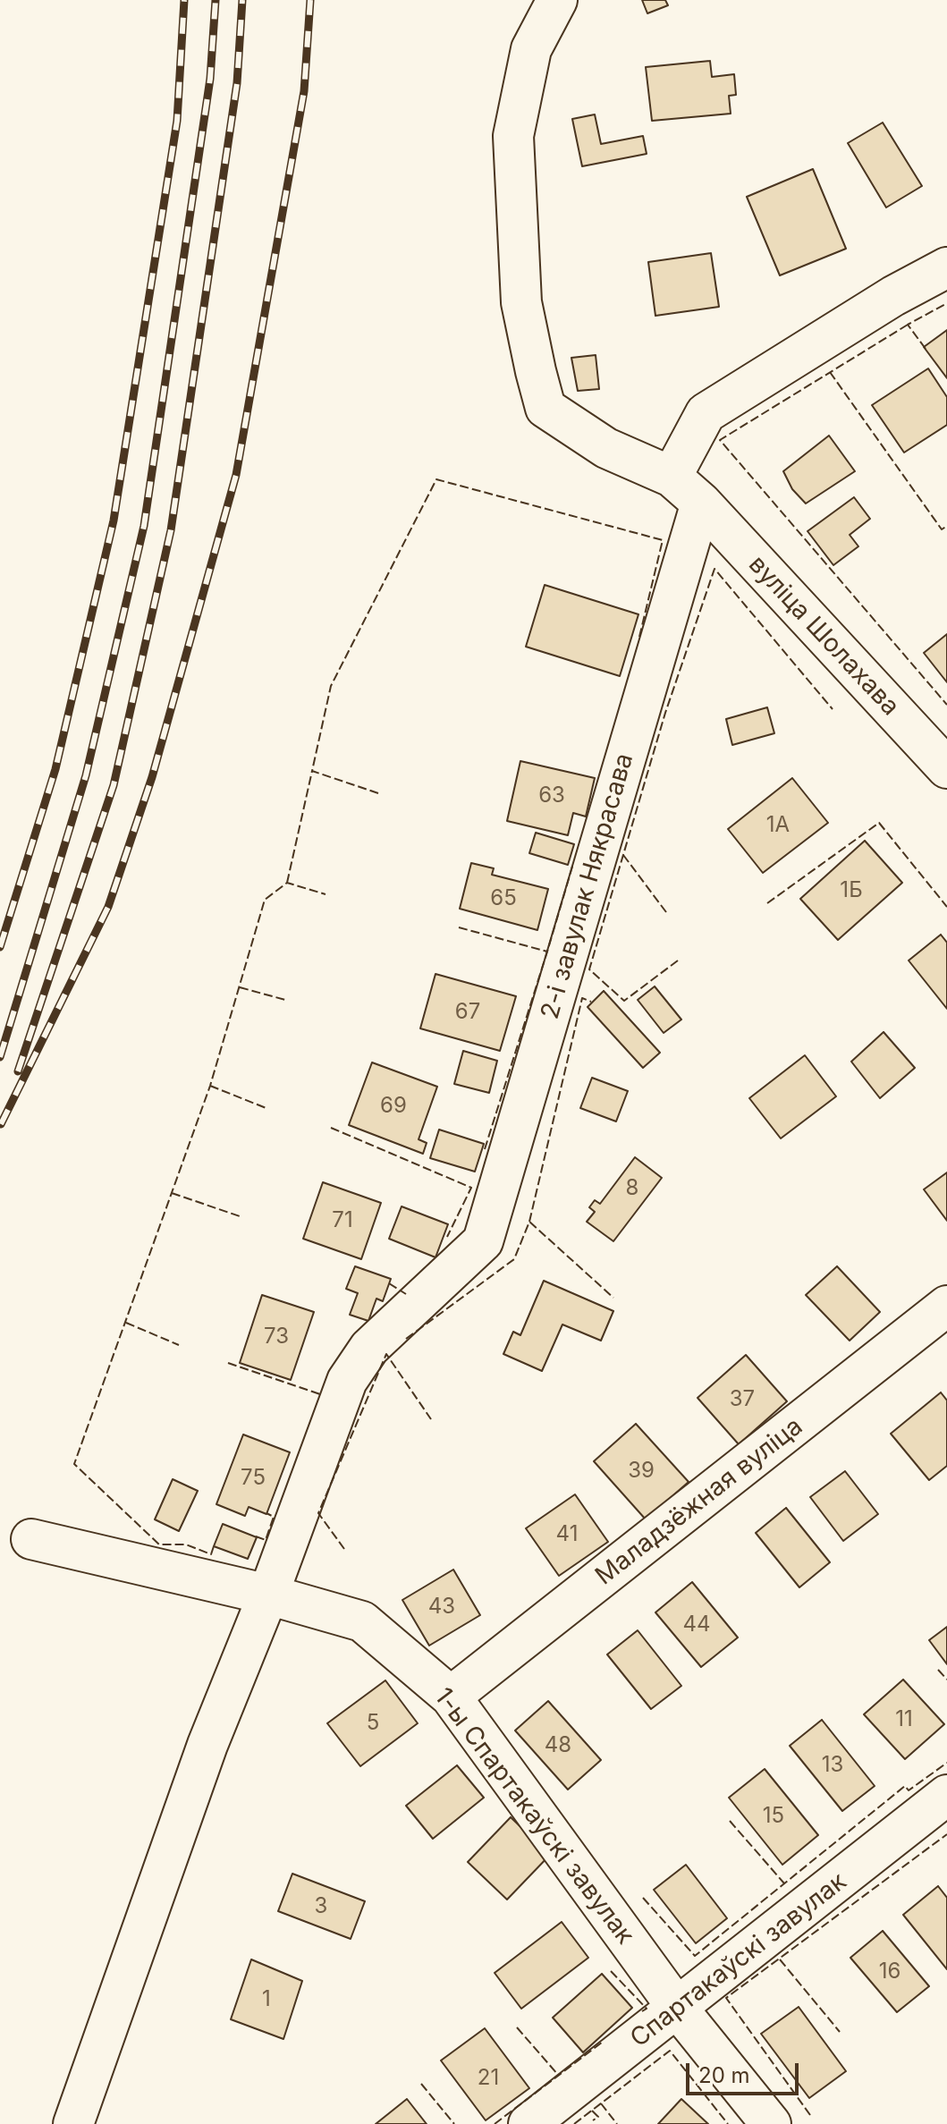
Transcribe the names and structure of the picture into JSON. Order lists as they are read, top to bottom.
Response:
{
  "streets": {
    "street": [
      "вуліца Шолахава",
      "2-і завулак Някрасава",
      "Маладзёжная вуліца",
      "1-ы Спартакаўскі завулак",
      "Спартакаўскі завулак"
    ]
  },
  "crossings": [
    ["вуліца Шолахава", "2-і завулак Някрасава"],
    ["2-і завулак Някрасава", "1-ы Спартакаўскі завулак"],
    ["Маладзёжная вуліца", "1-ы Спартакаўскі завулак"],
    ["1-ы Спартакаўскі завулак", "Спартакаўскі завулак"]
  ],
  "house_numbers": [
    "63",
    "1А",
    "1Б",
    "65",
    "67",
    "69",
    "8",
    "71",
    "73",
    "37",
    "39",
    "75",
    "41",
    "43",
    "44",
    "11",
    "5",
    "48",
    "13",
    "15",
    "3",
    "16",
    "1",
    "21"
  ],
  "scale_bar": "20 m"
}
